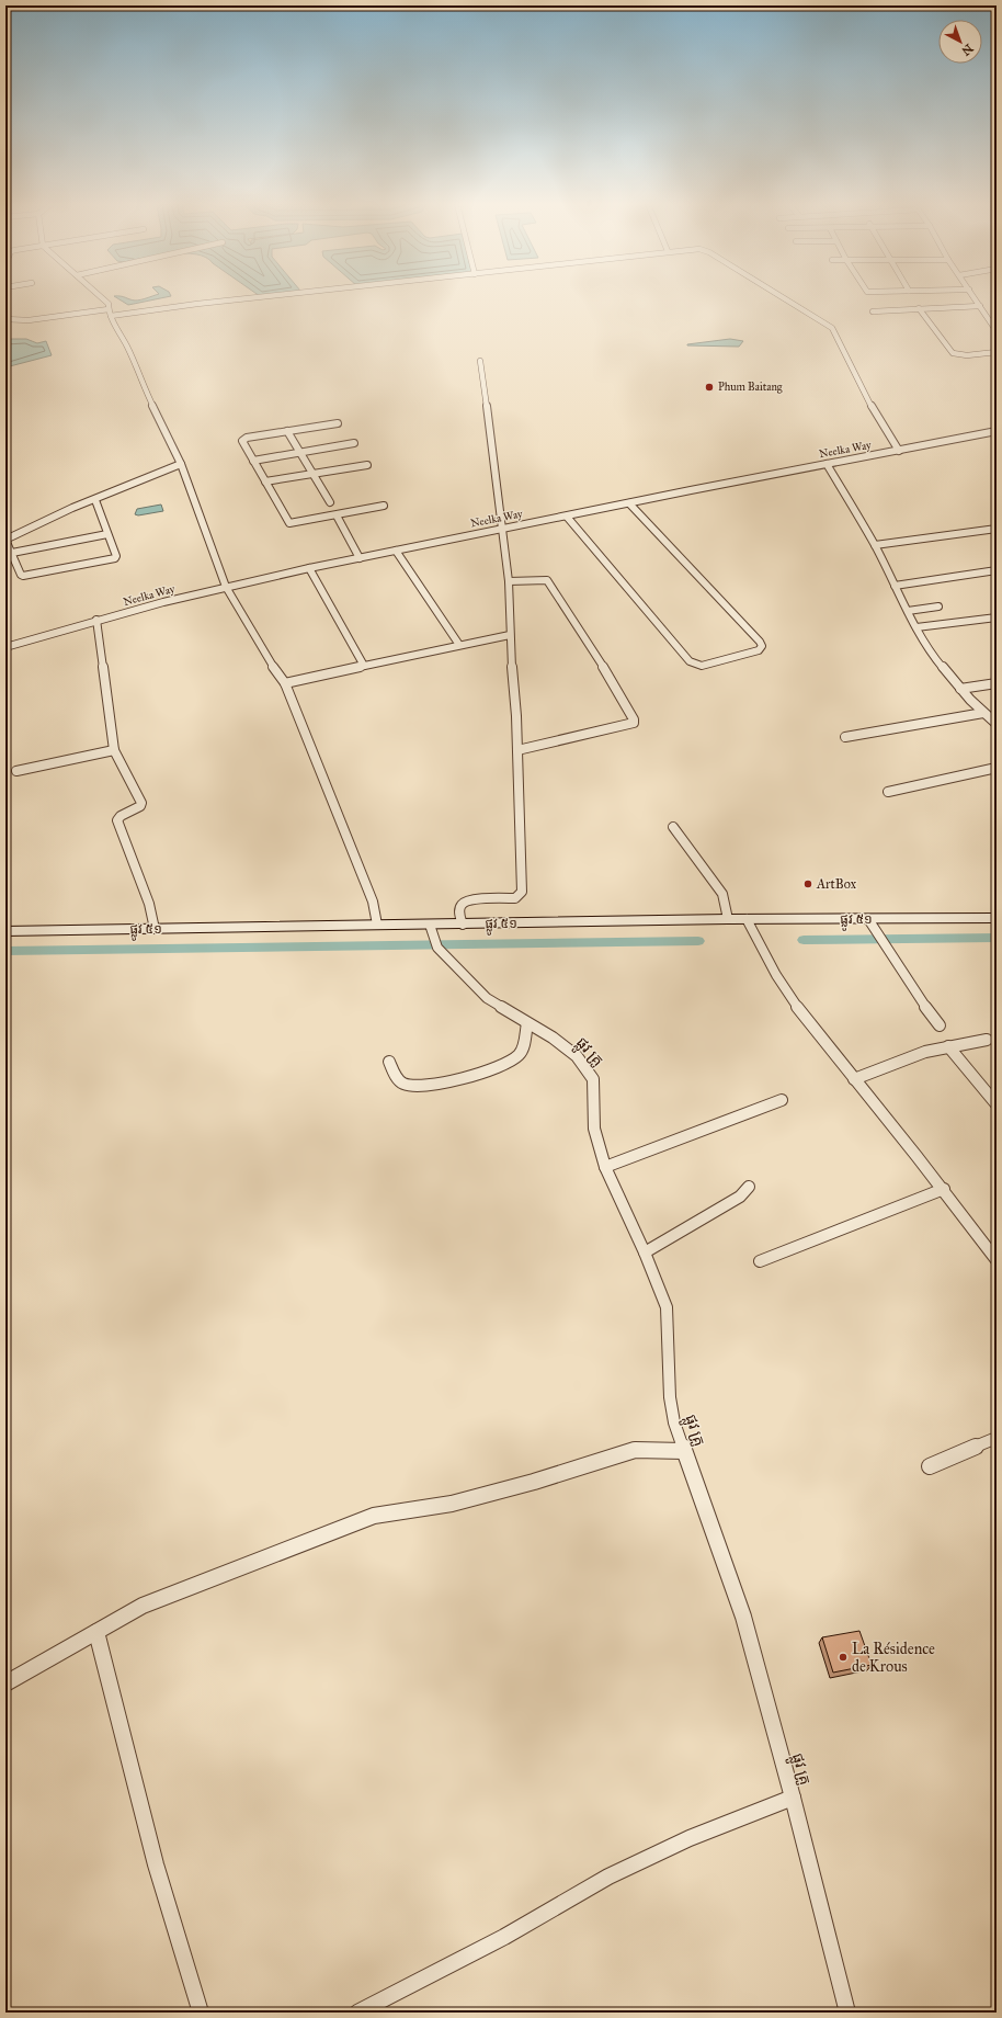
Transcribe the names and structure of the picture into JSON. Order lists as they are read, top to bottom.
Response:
{
  "streets": {
    "main road": ["ផ្លូវ ៥១"],
    "street": ["Neelka Way", "ផ្លូវ គ្រូ"]
  },
  "crossings": [
    ["ផ្លូវ ៥១", "ផ្លូវ គ្រូ"]
  ],
  "places": ["Phum Baitang", "ArtBox", "La Résidence de Krous"],
  "north": "bottom right"
}
